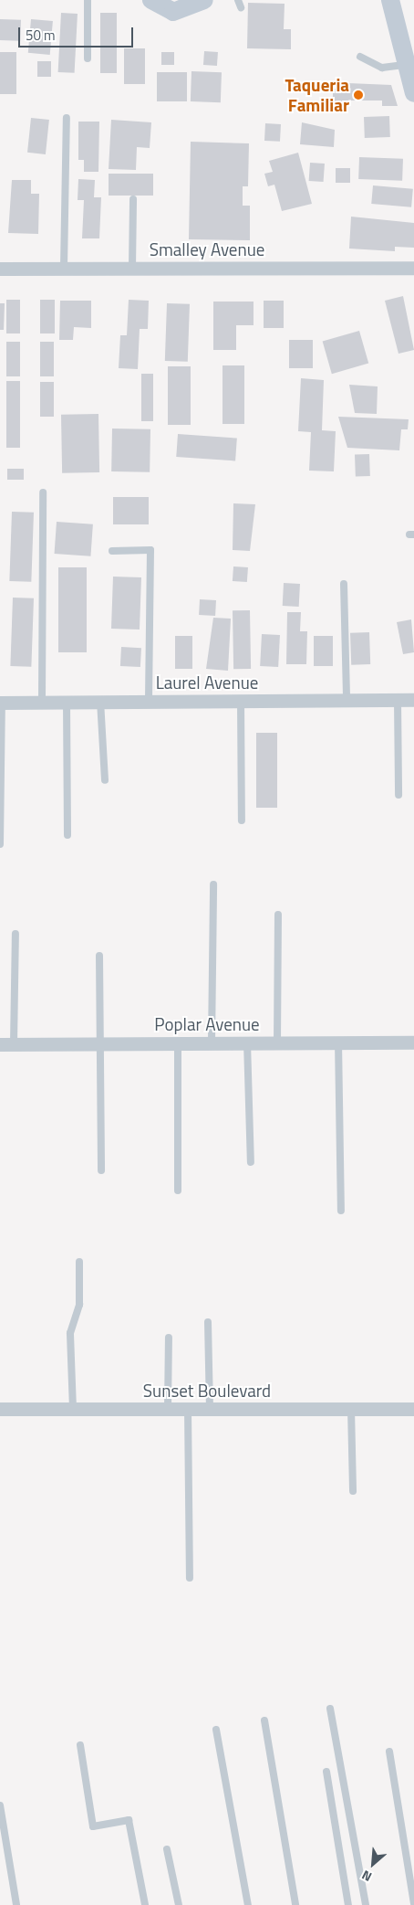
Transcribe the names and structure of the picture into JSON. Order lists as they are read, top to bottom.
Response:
{
  "streets": {
    "street": [
      "Smalley Avenue",
      "Laurel Avenue",
      "Poplar Avenue",
      "Sunset Boulevard"
    ]
  },
  "places": ["Taqueria Familiar"],
  "scale_bar": "50 m",
  "north": "bottom left"
}
